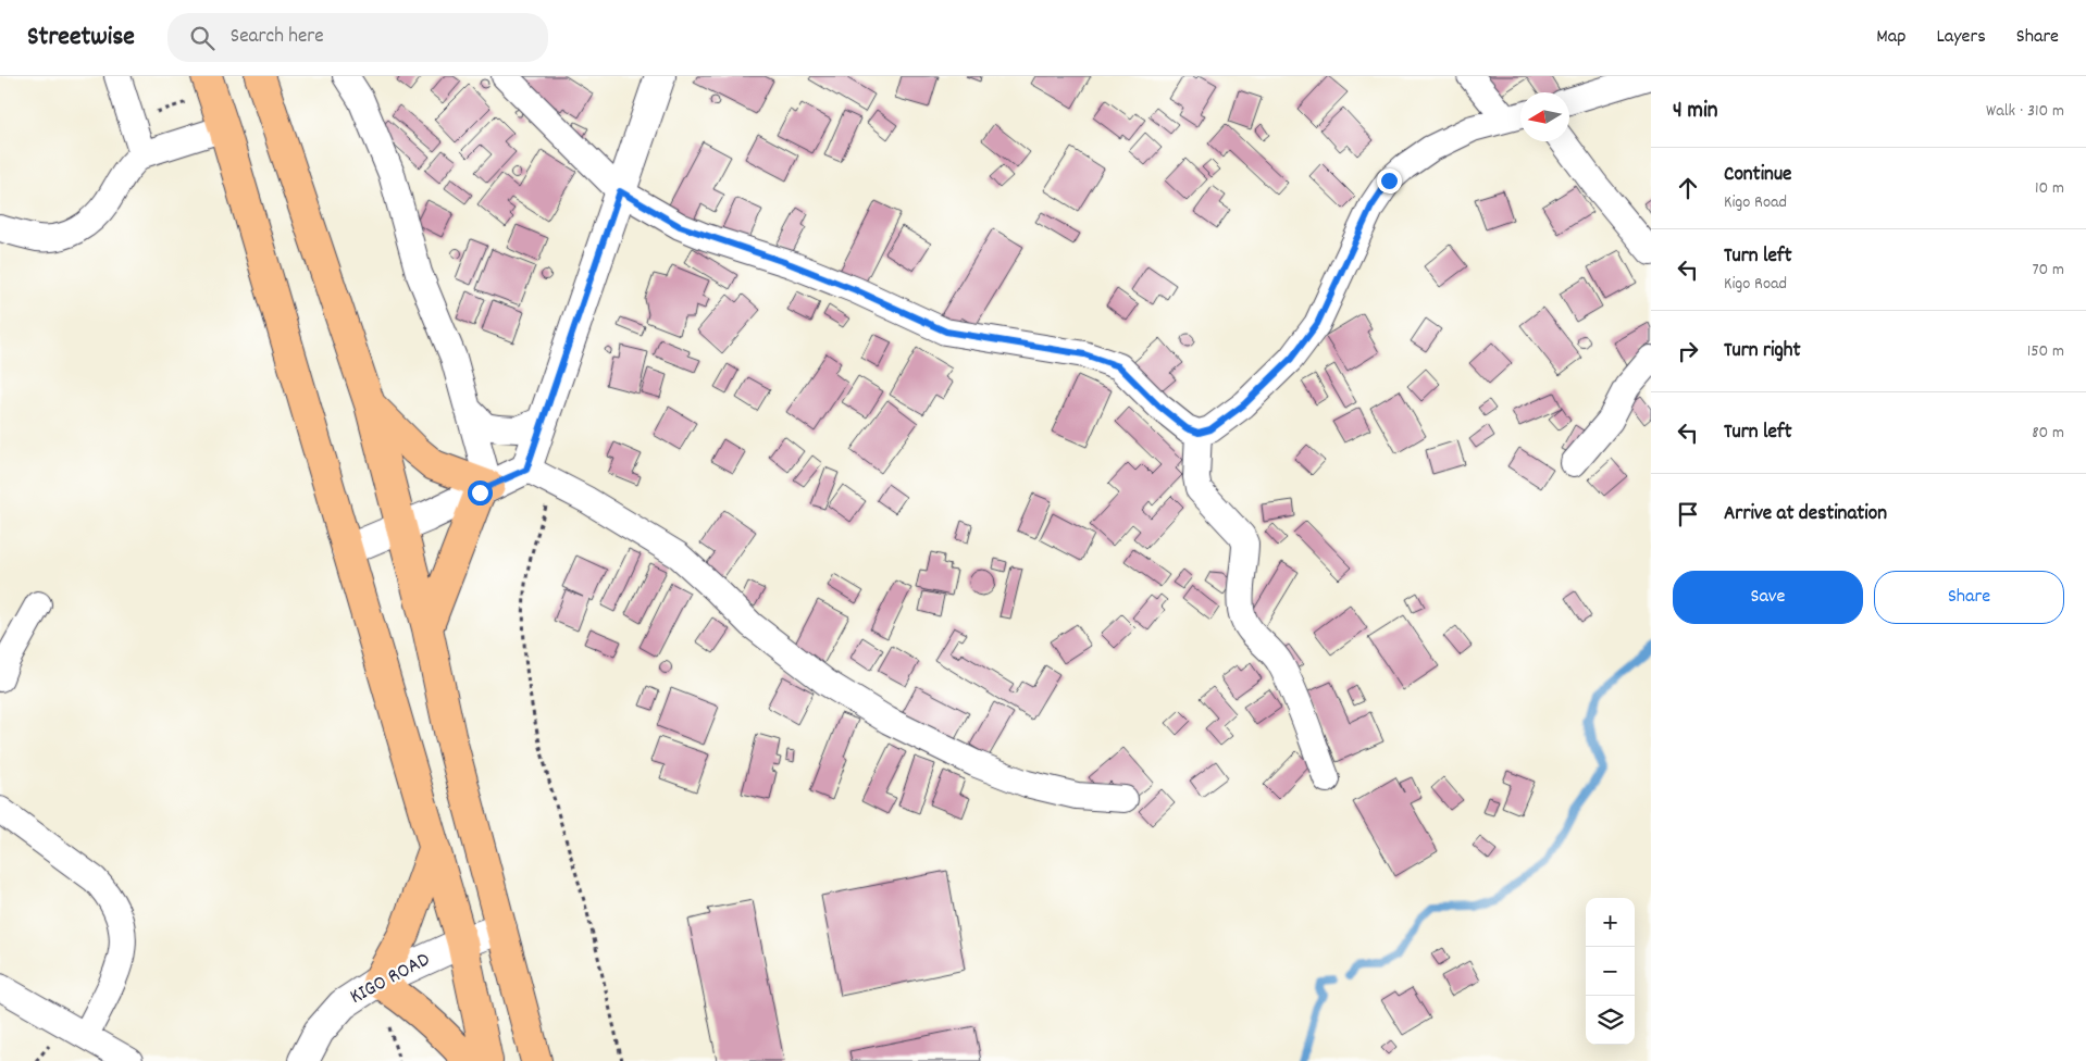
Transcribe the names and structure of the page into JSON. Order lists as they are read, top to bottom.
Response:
{
  "streets": {
    "street": ["KIGO ROAD"]
  },
  "north": "left",
  "page": {
    "header": "Streetwise",
    "search": "Search here",
    "nav": ["Map", "Layers", "Share"],
    "heading": ["4 min", "Walk · 310 m"],
    "list": [
      ["Continue", "Kigo Road", "10 m"],
      ["Turn left", "Kigo Road", "70 m"],
      ["Turn right", "150 m"],
      ["Turn left", "80 m"],
      "Arrive at destination"
    ],
    "buttons": ["Save", "Share"],
    "map_buttons": ["+", "−"]
  }
}
